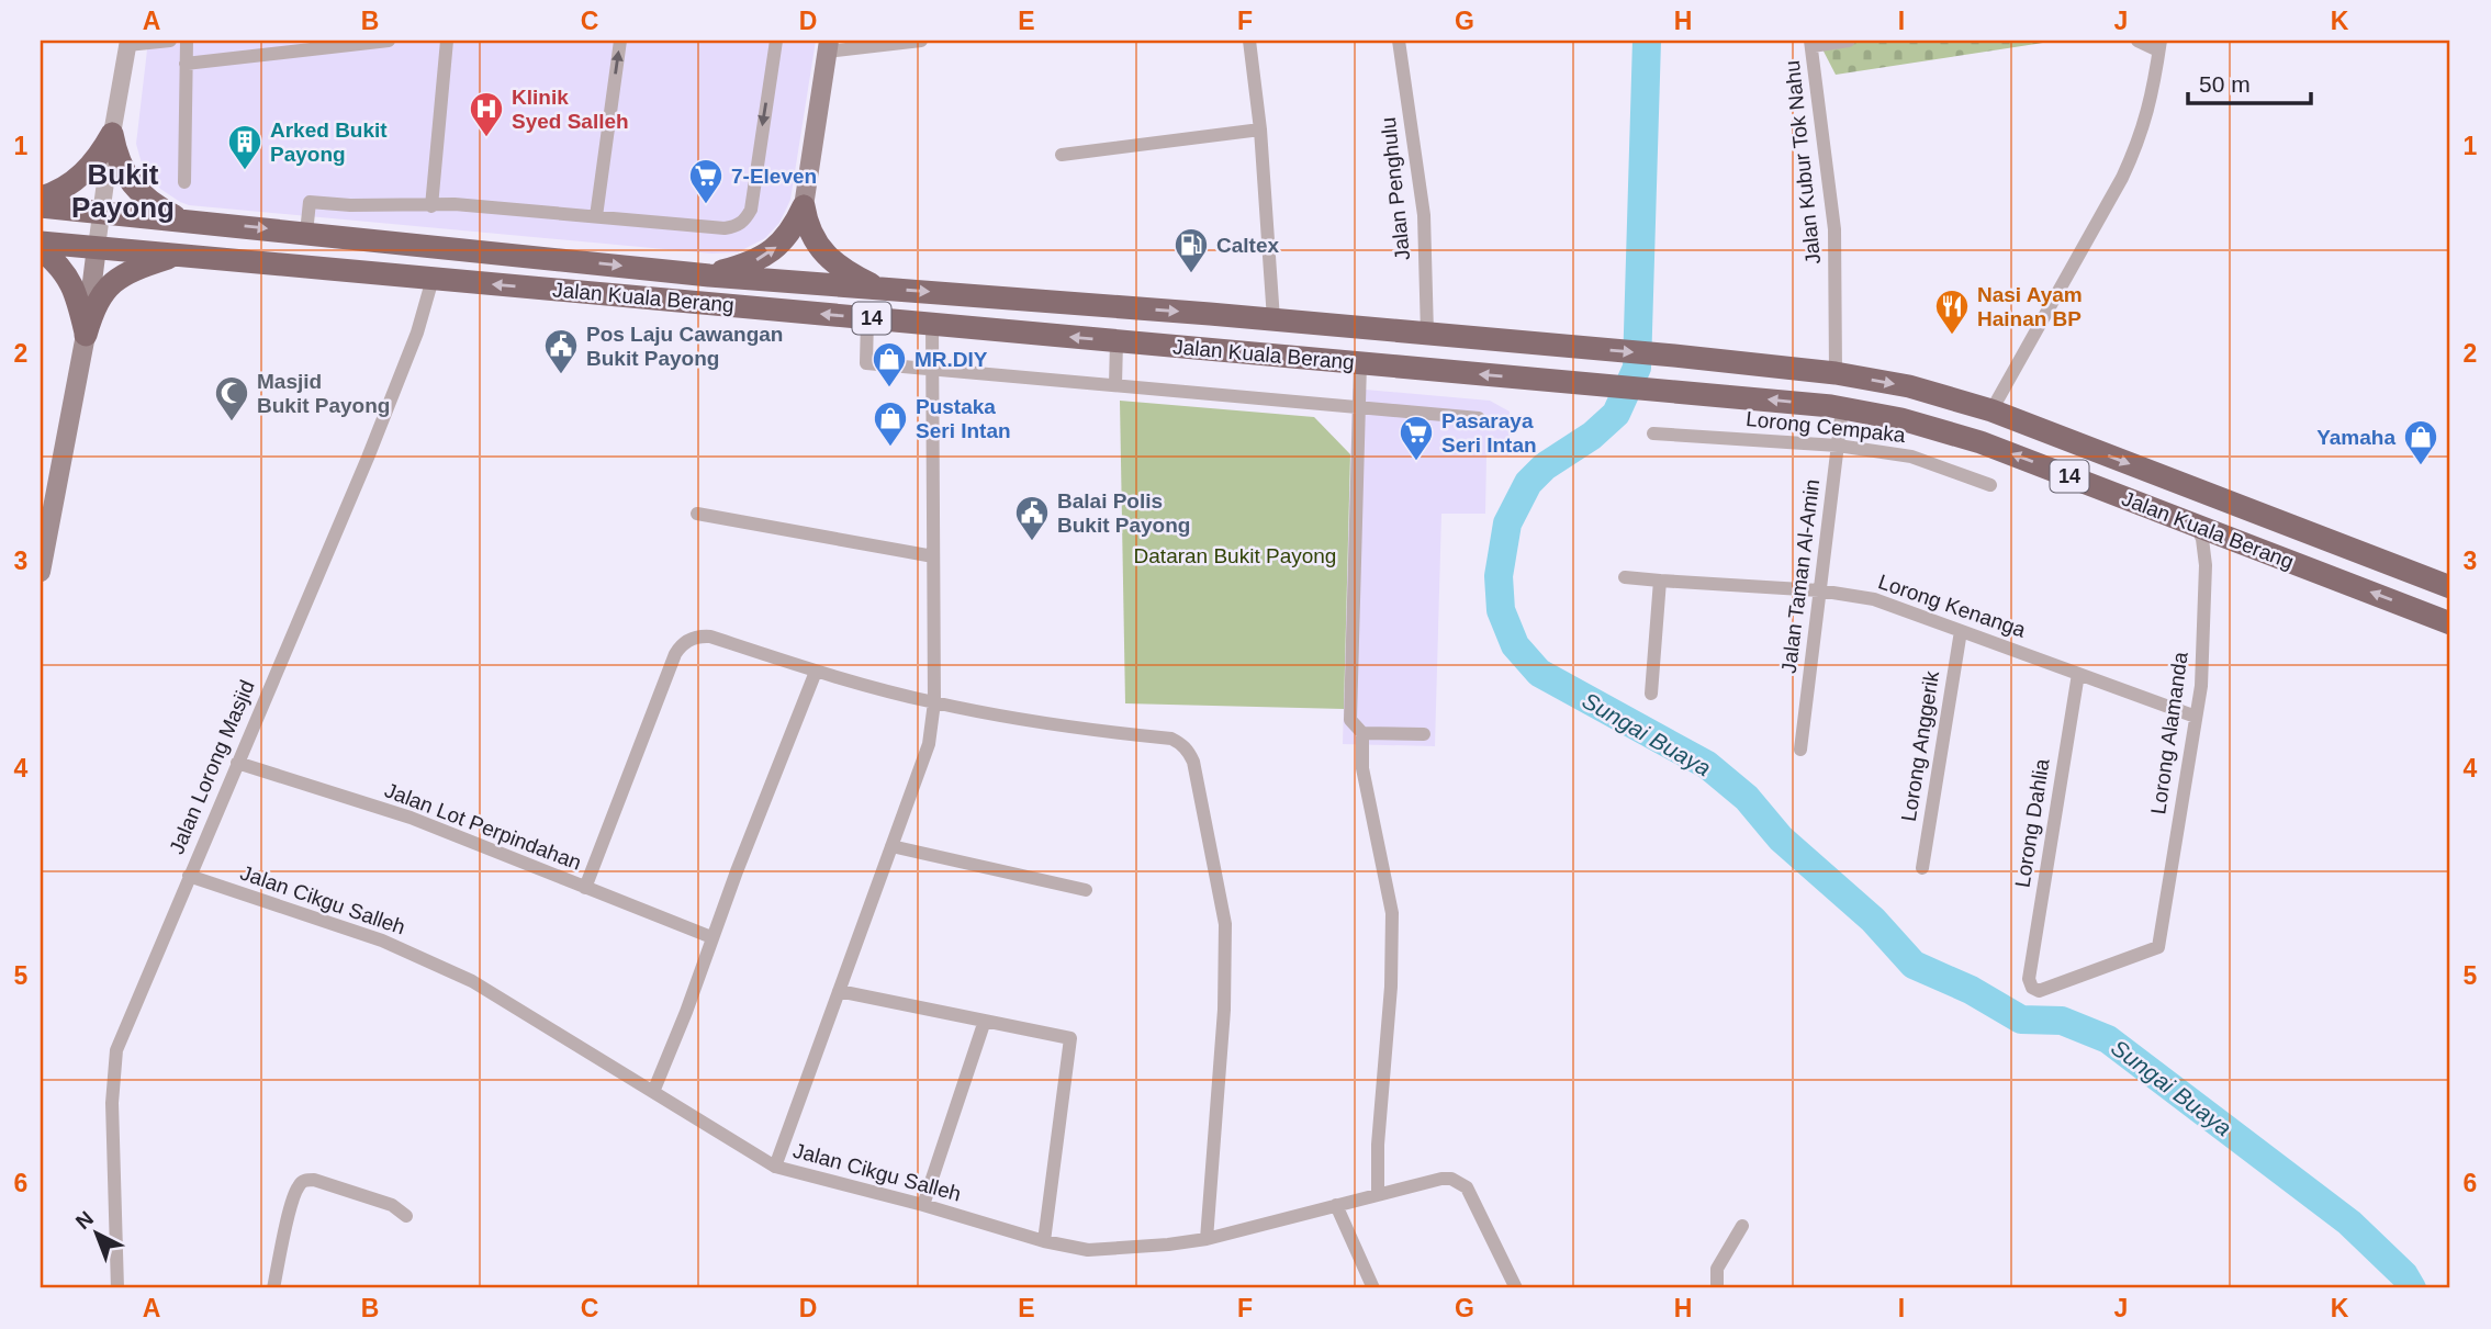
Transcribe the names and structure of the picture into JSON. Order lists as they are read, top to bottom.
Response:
{
  "streets": {
    "highway": ["Jalan Kuala Berang", "14"],
    "street": [
      "Jalan Kubur Tok Nahu",
      "Jalan Penghulu",
      "Lorong Cempaka",
      "Jalan Taman Al-Amin",
      "Lorong Kenanga",
      "Lorong Alamanda",
      "Lorong Anggerik",
      "Jalan Lorong Masjid",
      "Lorong Dahlia",
      "Jalan Lot Perpindahan",
      "Jalan Cikgu Salleh"
    ]
  },
  "crossings": [
    ["Jalan Kubur Tok Nahu", "Jalan Kuala Berang"],
    ["Jalan Penghulu", "Jalan Kuala Berang"],
    ["Jalan Kuala Berang", "Jalan Taman Al-Amin"],
    ["Jalan Kuala Berang", "Lorong Alamanda"],
    ["Jalan Kuala Berang", "Jalan Lorong Masjid"],
    ["Lorong Cempaka", "Jalan Taman Al-Amin"],
    ["Jalan Taman Al-Amin", "Lorong Kenanga"],
    ["Lorong Kenanga", "Lorong Alamanda"],
    ["Lorong Kenanga", "Lorong Anggerik"],
    ["Lorong Kenanga", "Lorong Dahlia"],
    ["Lorong Alamanda", "Lorong Dahlia"],
    ["Jalan Lorong Masjid", "Jalan Lot Perpindahan"],
    ["Jalan Lorong Masjid", "Jalan Cikgu Salleh"]
  ],
  "districts": ["Bukit Payong"],
  "water": ["Sungai Buaya"],
  "parks": ["Dataran Bukit Payong"],
  "places": {
    "hospital": ["Klinik Syed Salleh"],
    "building": ["Arked Bukit Payong"],
    "supermarket": ["7-Eleven", "Pasaraya Seri Intan"],
    "fuel station": ["Caltex"],
    "restaurant": ["Nasi Ayam Hainan BP"],
    "public building": ["Pos Laju Cawangan Bukit Payong", "Balai Polis Bukit Payong"],
    "shop": ["MR.DIY", "Pustaka Seri Intan", "Yamaha"],
    "mosque": ["Masjid Bukit Payong"]
  },
  "scale_bar": "50 m",
  "north": "top left",
  "grid": {
    "columns": [
      "A",
      "B",
      "C",
      "D",
      "E",
      "F",
      "G",
      "H",
      "I",
      "J",
      "K"
    ],
    "rows": [
      "1",
      "2",
      "3",
      "4",
      "5",
      "6"
    ]
  }
}
